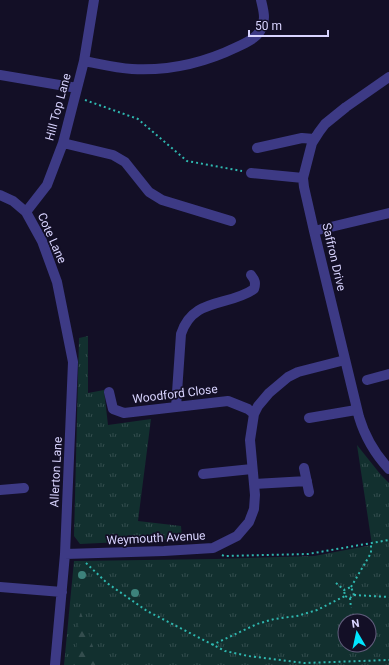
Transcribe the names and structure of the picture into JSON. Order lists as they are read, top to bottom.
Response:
{
  "streets": {
    "street": [
      "Hill Top Lane",
      "Cote Lane",
      "Saffron Drive",
      "Woodford Close",
      "Allerton Lane",
      "Weymouth Avenue"
    ]
  },
  "crossings": [
    ["Hill Top Lane", "Cote Lane"],
    ["Cote Lane", "Allerton Lane"],
    ["Saffron Drive", "Weymouth Avenue"],
    ["Woodford Close", "Weymouth Avenue"],
    ["Allerton Lane", "Weymouth Avenue"]
  ],
  "scale_bar": "50 m",
  "north": "top"
}
